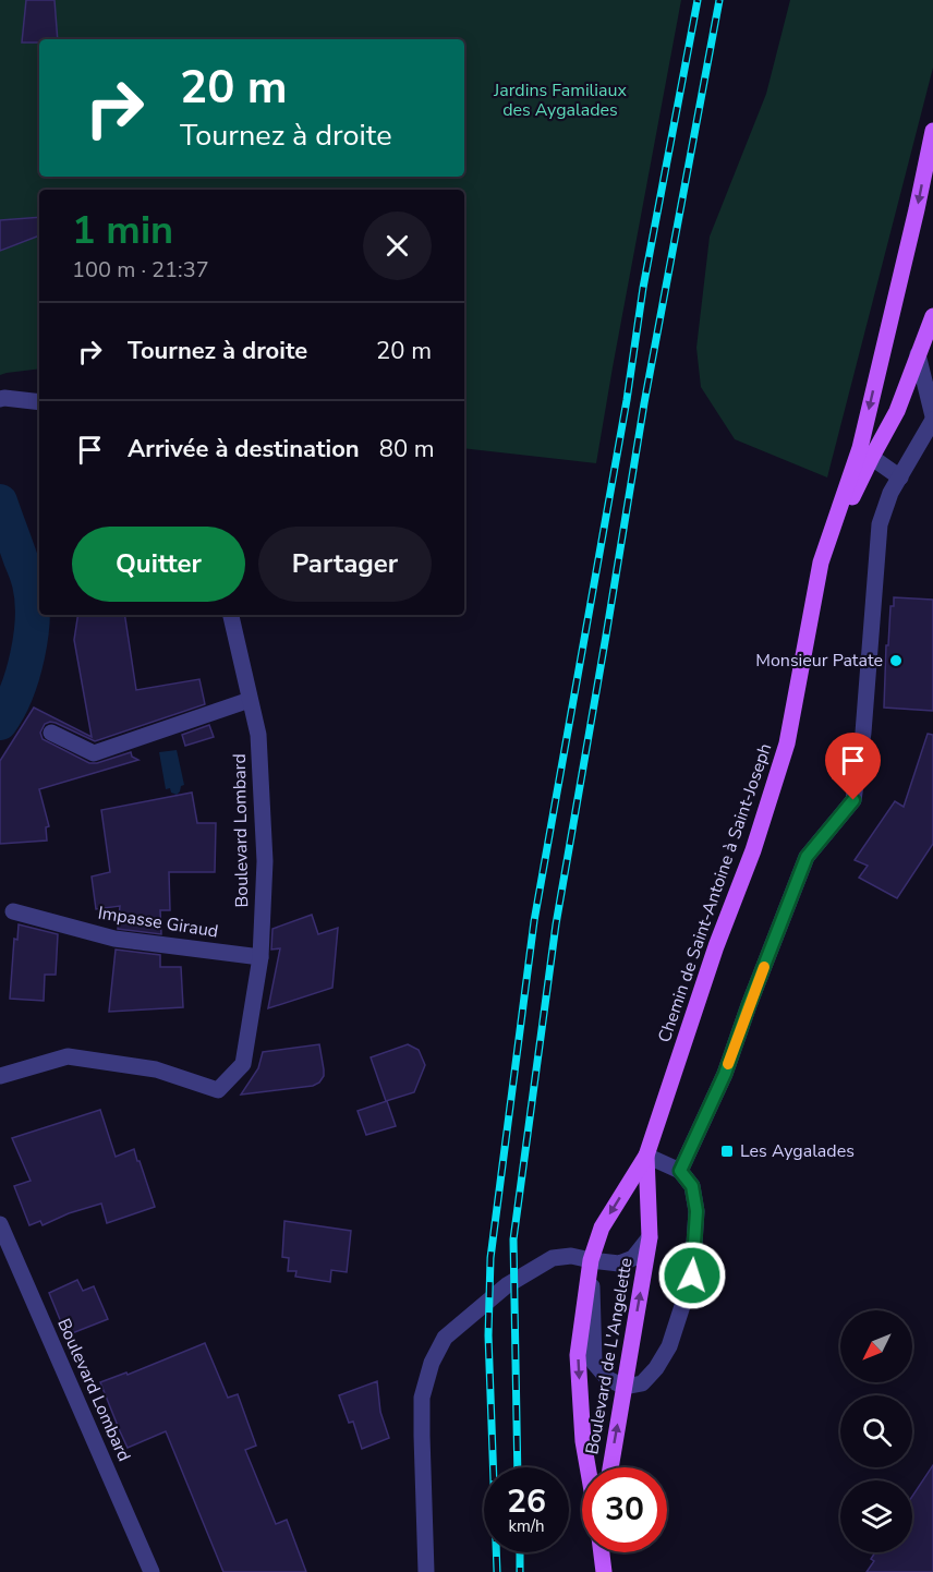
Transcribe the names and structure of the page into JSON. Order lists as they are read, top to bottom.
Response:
{
  "streets": {
    "main road": ["Chemin de Saint-Antoine à Saint-Joseph", "Boulevard de L'Angelette"],
    "street": ["Boulevard Lombard", "Impasse Giraud"]
  },
  "crossings": [
    ["Boulevard Lombard", "Impasse Giraud"],
    ["Chemin de Saint-Antoine à Saint-Joseph", "Boulevard de L'Angelette"]
  ],
  "parks": ["Jardins Familiaux des Aygalades"],
  "places": {
    "other": ["Monsieur Patate"],
    "transit": ["Les Aygalades"]
  },
  "north": "bottom left",
  "page": {
    "turn": ["20 m", "Tournez à droite"],
    "heading": ["1 min", "100 m · 21:37"],
    "list": [
      {
        "name": "Tournez à droite",
        "value": "20 m"
      },
      {
        "name": "Arrivée à destination",
        "value": "80 m"
      }
    ],
    "buttons": ["Quitter", "Partager"],
    "speed": "26 km/h",
    "limit": "30"
  }
}
